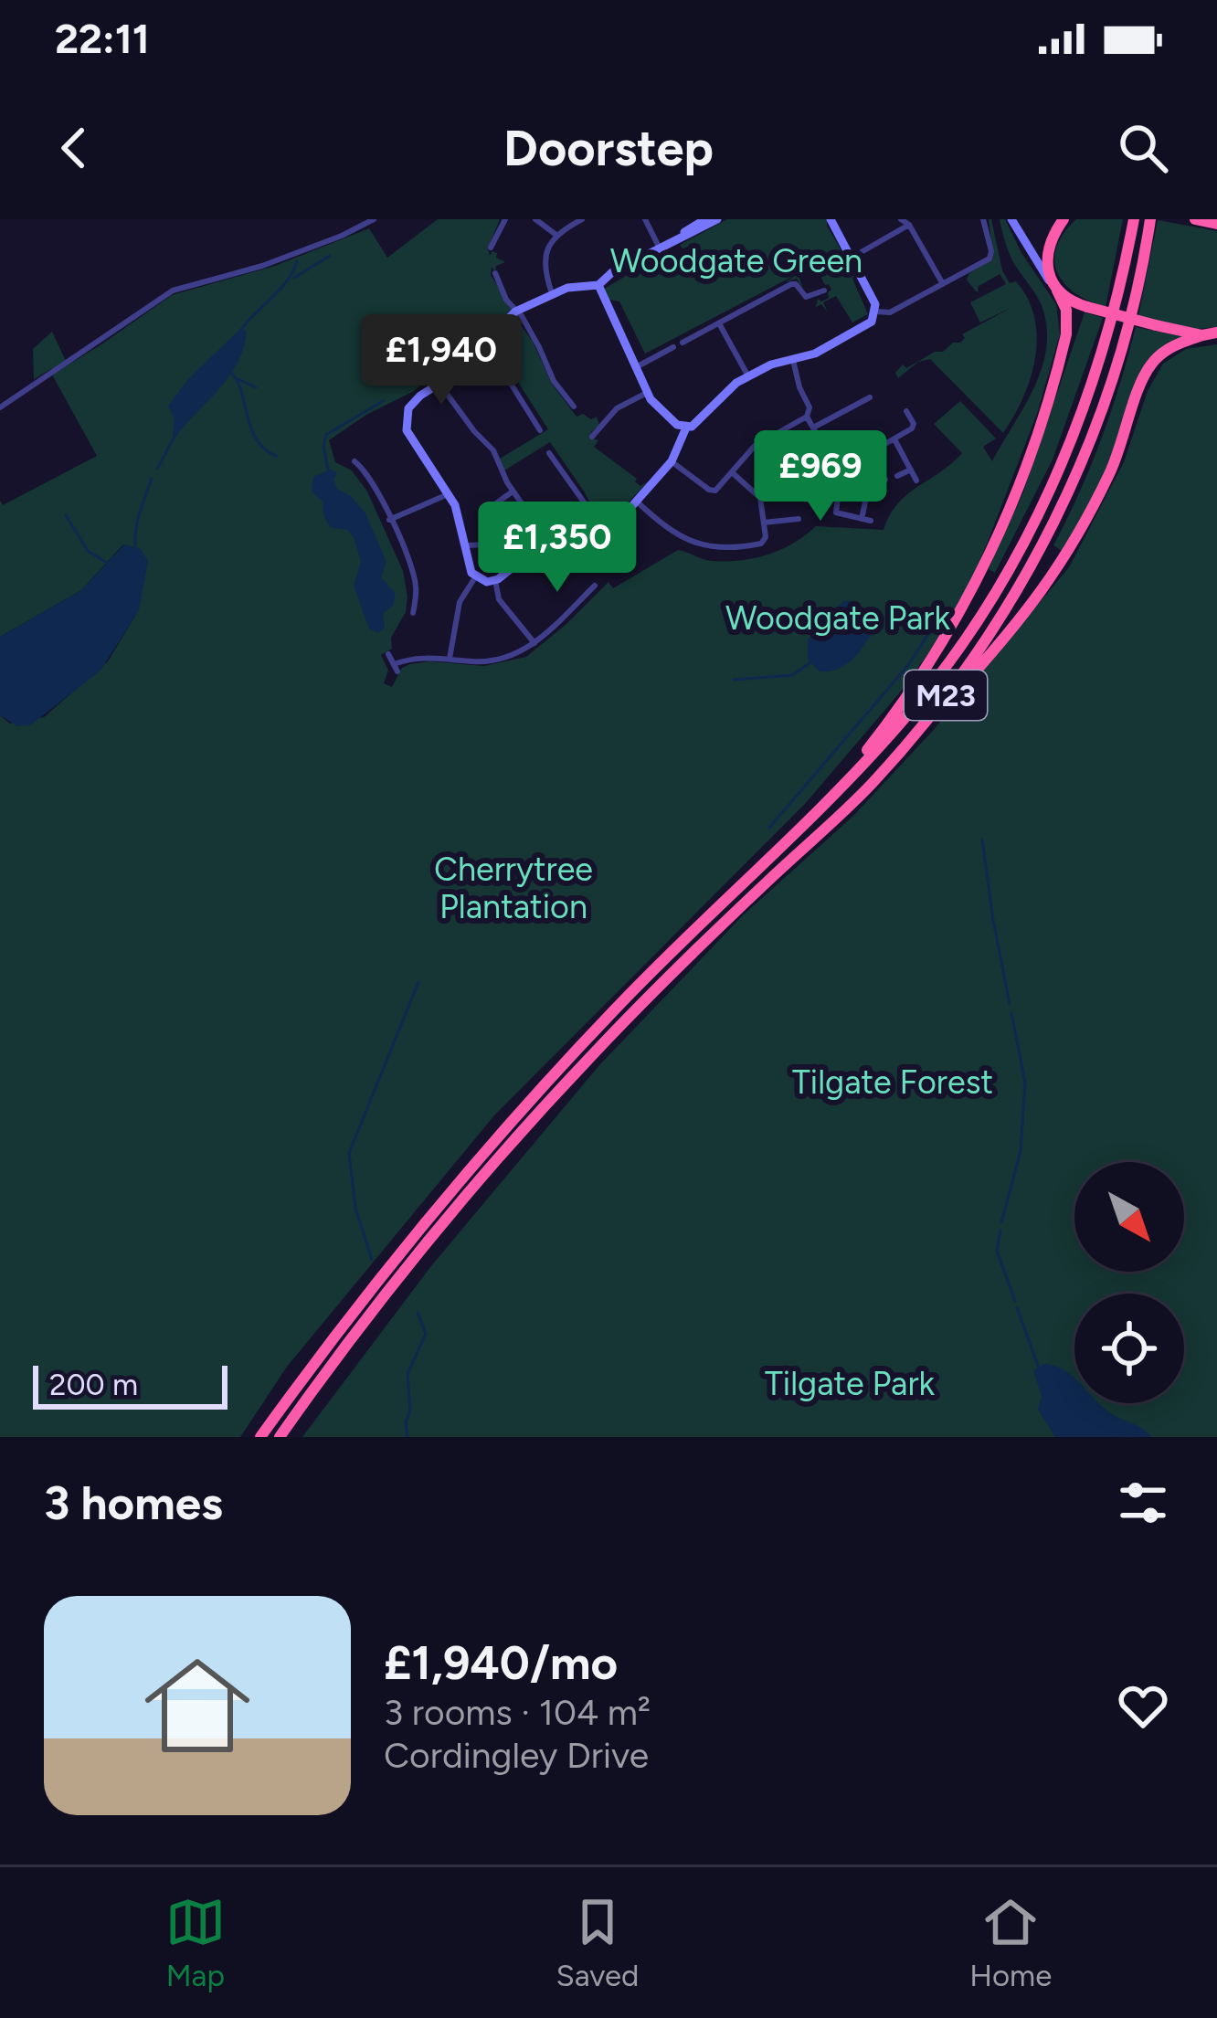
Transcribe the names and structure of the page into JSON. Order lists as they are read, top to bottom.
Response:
{
  "streets": {
    "highway": ["M23"]
  },
  "parks": [
    "Woodgate Green",
    "Woodgate Park",
    "Cherrytree Plantation",
    "Tilgate Forest",
    "Tilgate Park"
  ],
  "scale_bar": "200 m",
  "north": "bottom right",
  "page": {
    "status": "22:11",
    "header": "Doorstep",
    "price": ["£1,940", "£969", "£1,350"],
    "scale": "200 m",
    "heading": "3 homes",
    "list": [
      {
        "name": "£1,940/mo",
        "note": "3 rooms · 104 m² · Cordingley Drive"
      }
    ],
    "tabs": ["Map", "Saved", "Home"]
  }
}
